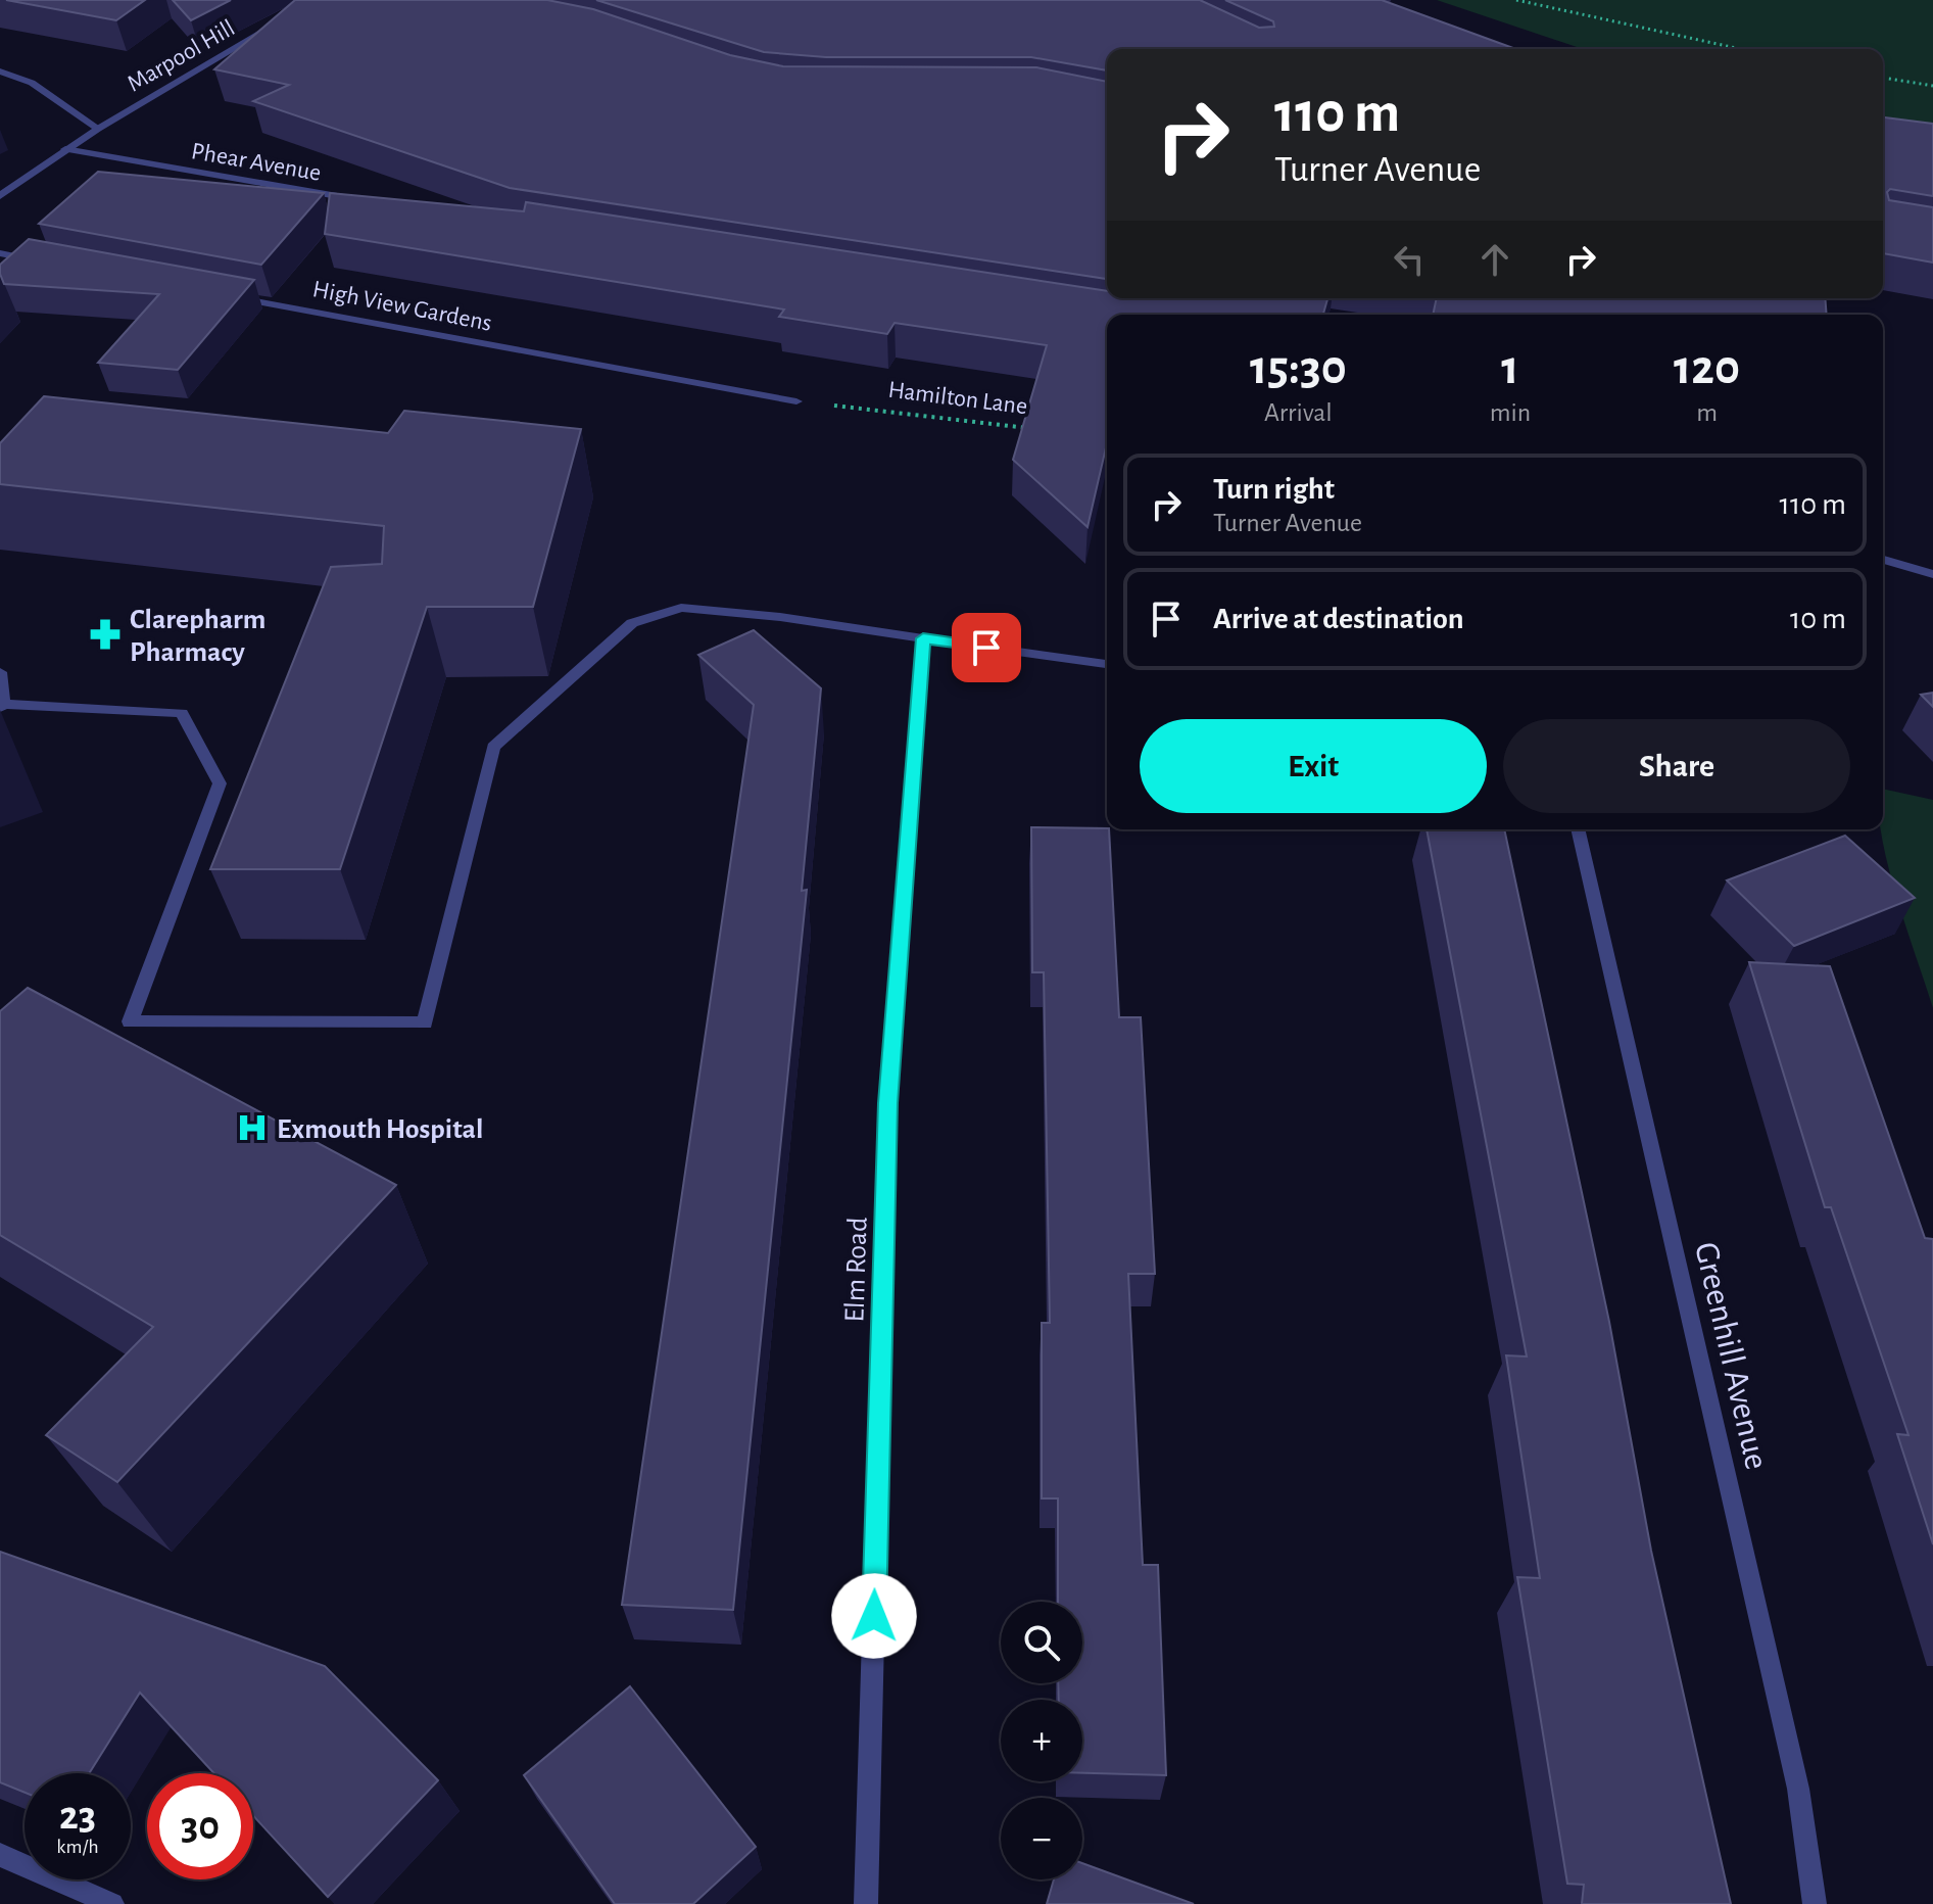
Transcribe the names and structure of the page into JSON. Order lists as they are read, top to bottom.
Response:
{
  "streets": {
    "street": [
      "Marpool Hill",
      "Phear Avenue",
      "High View Gardens",
      "Elm Road",
      "Greenhill Avenue"
    ],
    "path": ["Hamilton Lane"]
  },
  "crossings": [
    ["Marpool Hill", "Phear Avenue"],
    ["High View Gardens", "Hamilton Lane"]
  ],
  "places": {
    "pharmacy": ["Clarepharm Pharmacy"],
    "hospital": ["Exmouth Hospital"]
  },
  "page": {
    "turn": ["110 m", "Turner Avenue"],
    "eta": [
      "15:30",
      "Arrival",
      "1",
      "min",
      "120",
      "m"
    ],
    "list": [
      {
        "name": "Turn right",
        "note": "Turner Avenue",
        "value": "110 m"
      },
      {
        "name": "Arrive at destination",
        "value": "10 m"
      }
    ],
    "buttons": ["Exit", "Share"],
    "map_buttons": ["+", "−"],
    "speed": "23 km/h",
    "limit": "30"
  }
}
